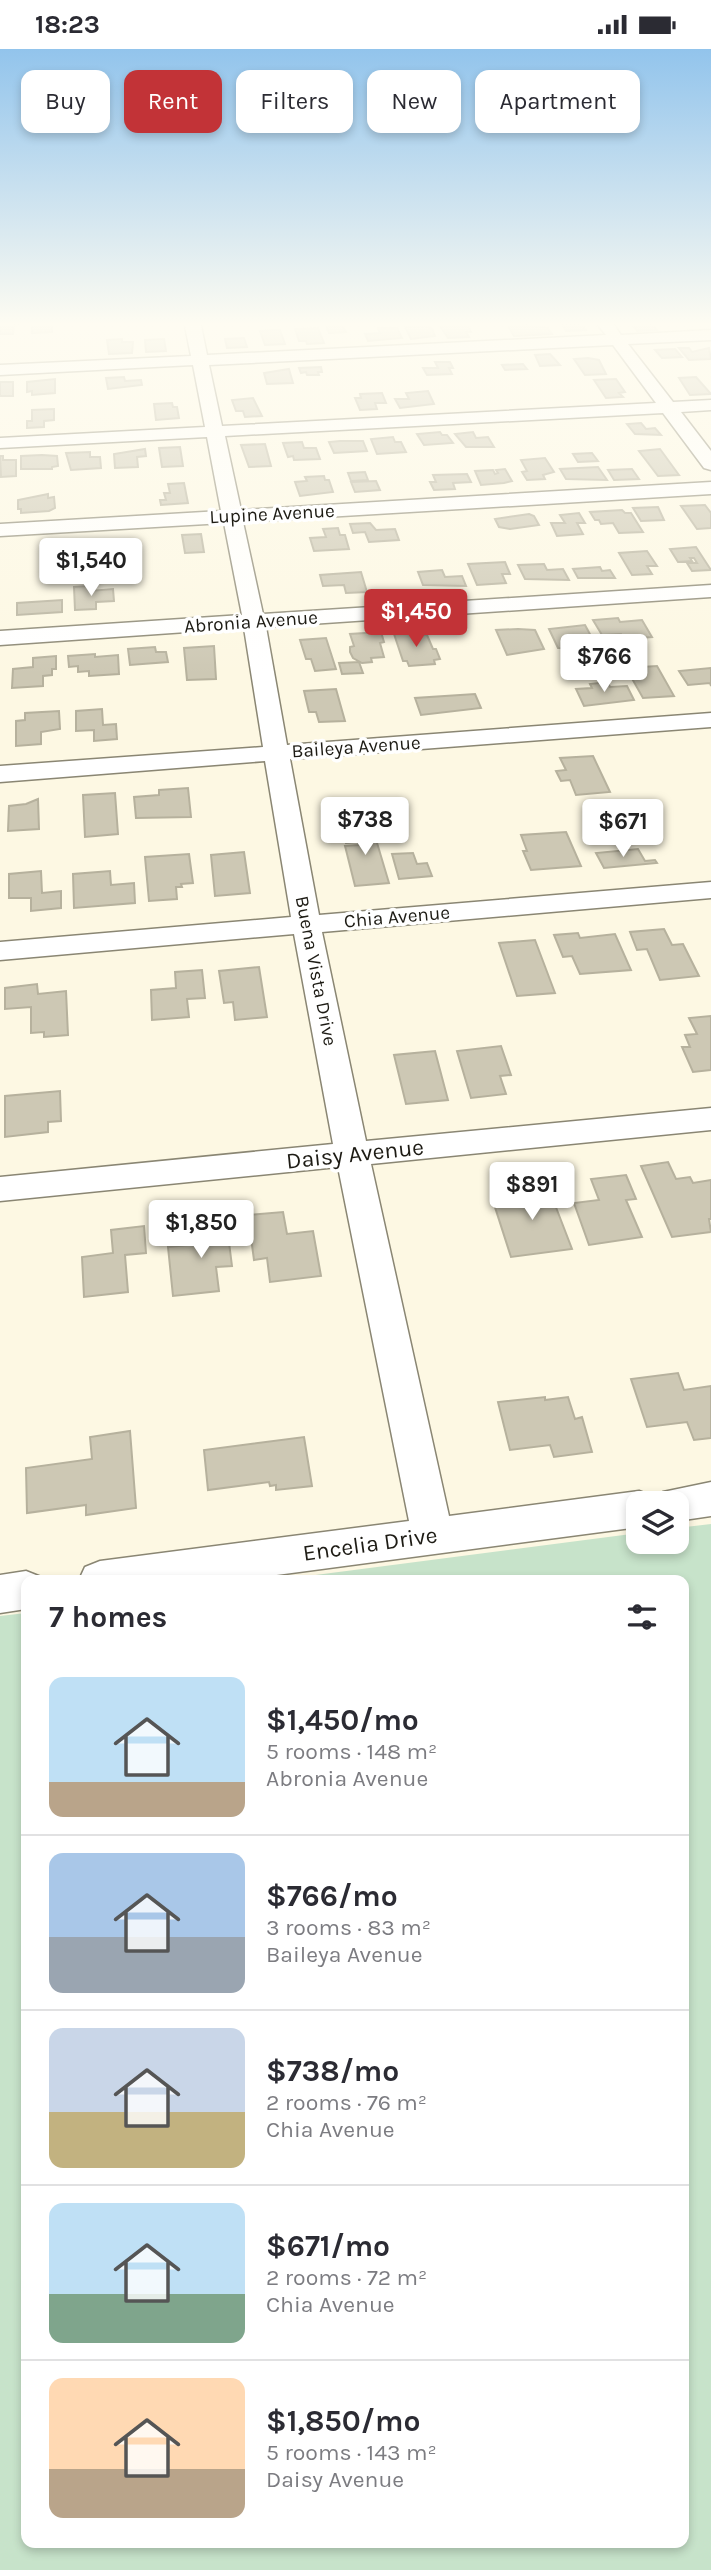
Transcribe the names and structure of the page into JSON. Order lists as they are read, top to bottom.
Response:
{
  "streets": {
    "street": [
      "Lupine Avenue",
      "Abronia Avenue",
      "Baileya Avenue",
      "Chia Avenue",
      "Buena Vista Drive",
      "Daisy Avenue",
      "Encelia Drive"
    ]
  },
  "crossings": [
    ["Lupine Avenue", "Buena Vista Drive"],
    ["Abronia Avenue", "Buena Vista Drive"],
    ["Baileya Avenue", "Buena Vista Drive"],
    ["Chia Avenue", "Buena Vista Drive"],
    ["Buena Vista Drive", "Daisy Avenue"],
    ["Buena Vista Drive", "Encelia Drive"]
  ],
  "page": {
    "status": "18:23",
    "chip": [
      "Buy",
      "Rent",
      "Filters",
      "New",
      "Apartment"
    ],
    "price": [
      "$1,540",
      "$1,450",
      "$766",
      "$738",
      "$671",
      "$891",
      "$1,850"
    ],
    "heading": "7 homes",
    "list": [
      {
        "name": "$1,450/mo",
        "note": "5 rooms · 148 m² · Abronia Avenue"
      },
      {
        "name": "$766/mo",
        "note": "3 rooms · 83 m² · Baileya Avenue"
      },
      {
        "name": "$738/mo",
        "note": "2 rooms · 76 m² · Chia Avenue"
      },
      {
        "name": "$671/mo",
        "note": "2 rooms · 72 m² · Chia Avenue"
      },
      {
        "name": "$1,850/mo",
        "note": "5 rooms · 143 m² · Daisy Avenue"
      }
    ]
  }
}
